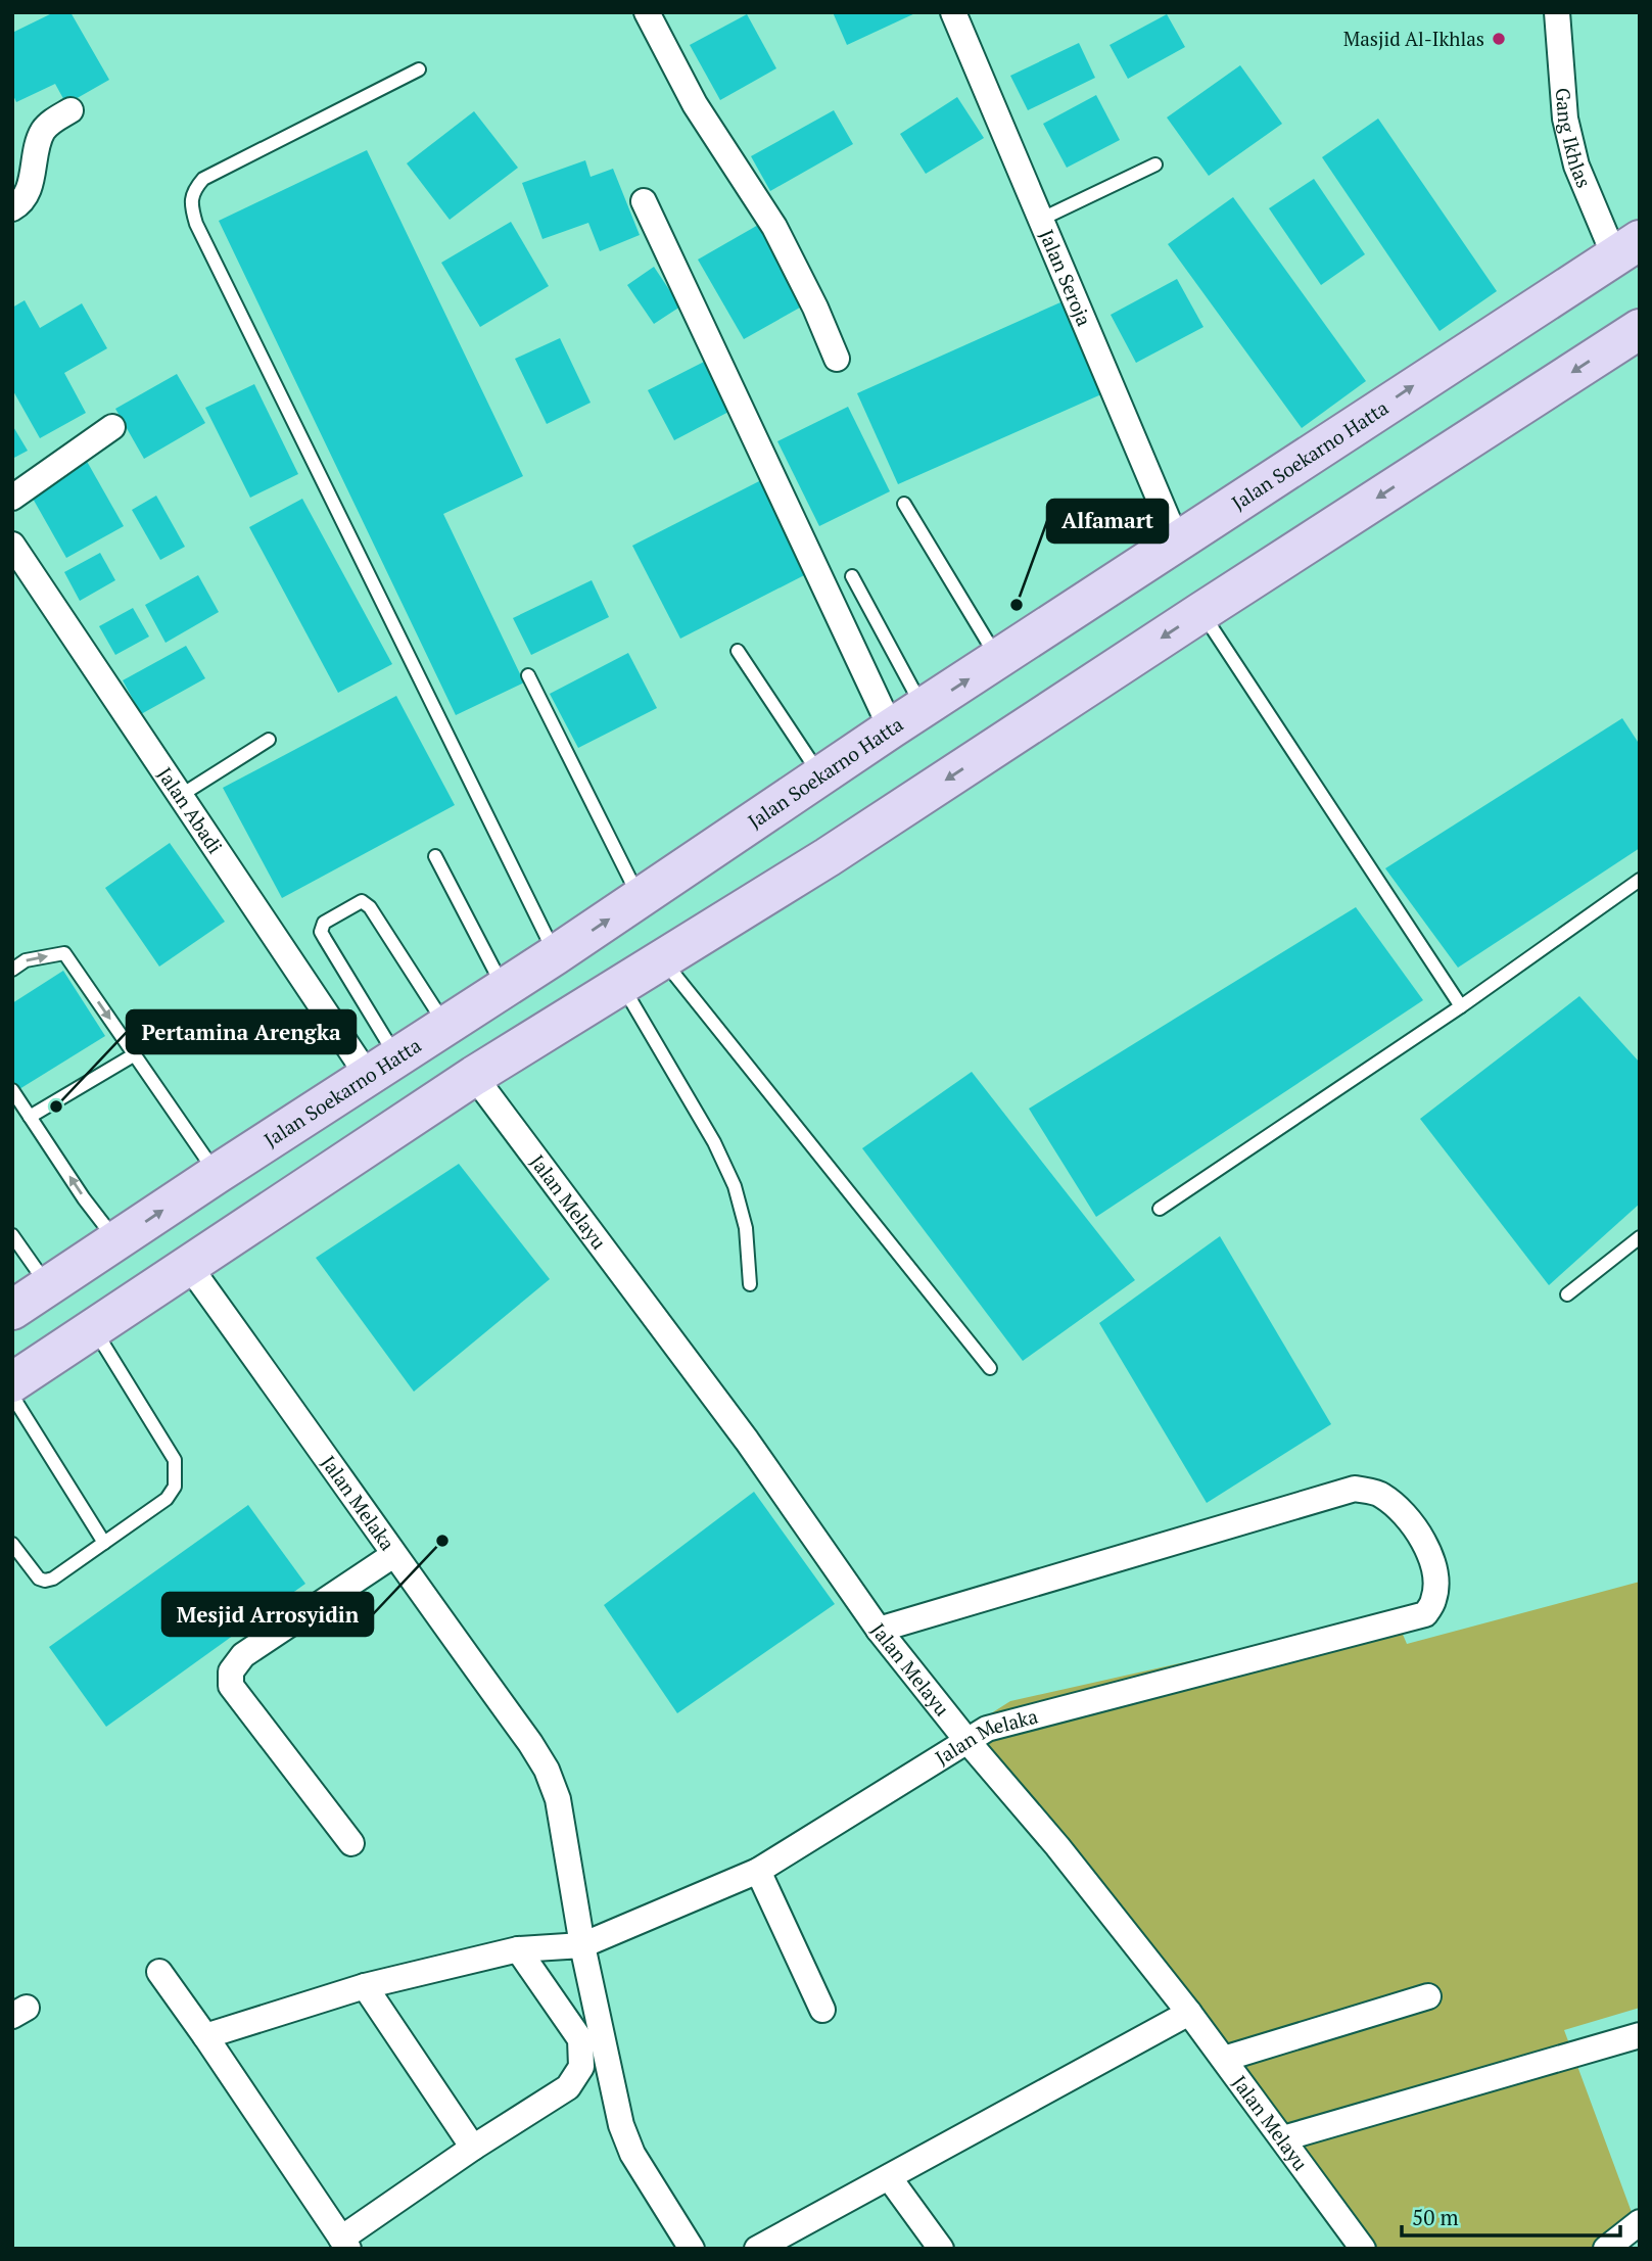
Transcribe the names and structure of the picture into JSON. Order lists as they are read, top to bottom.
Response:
{
  "streets": {
    "main road": ["Jalan Soekarno Hatta"],
    "street": [
      "Gang Ikhlas",
      "Jalan Seroja",
      "Jalan Abadi",
      "Jalan Melayu",
      "Jalan Melaka"
    ]
  },
  "crossings": [
    ["Gang Ikhlas", "Jalan Soekarno Hatta"],
    ["Jalan Seroja", "Jalan Soekarno Hatta"],
    ["Jalan Soekarno Hatta", "Jalan Abadi"],
    ["Jalan Melayu", "Jalan Melaka"]
  ],
  "places": [
    "Masjid Al-Ikhlas",
    "Alfamart",
    "Pertamina Arengka",
    "Mesjid Arrosyidin"
  ],
  "scale_bar": "50 m"
}
